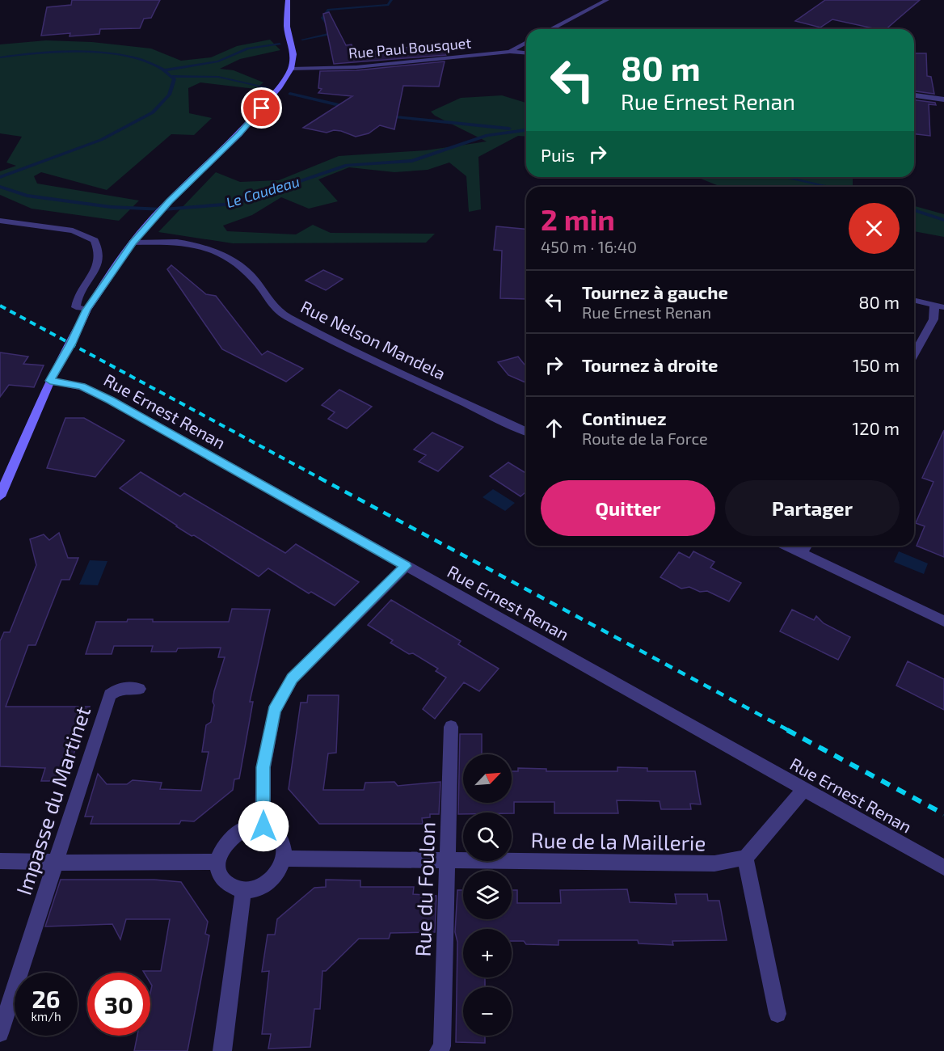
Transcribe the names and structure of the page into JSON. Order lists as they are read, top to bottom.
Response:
{
  "streets": {
    "street": [
      "Rue Paul Bousquet",
      "Rue Nelson Mandela",
      "Rue Ernest Renan",
      "Impasse du Martinet",
      "Rue de la Maillerie",
      "Rue du Foulon"
    ]
  },
  "crossings": [
    ["Rue de la Maillerie", "Rue du Foulon"]
  ],
  "water": ["Le Caudeau"],
  "north": "top right",
  "page": {
    "turn": ["80 m", "Rue Ernest Renan"],
    "then": "Puis",
    "heading": ["2 min", "450 m · 16:40"],
    "list": [
      {
        "name": "Tournez à gauche",
        "note": "Rue Ernest Renan",
        "value": "80 m"
      },
      {
        "name": "Tournez à droite",
        "value": "150 m"
      },
      {
        "name": "Continuez",
        "note": "Route de la Force",
        "value": "120 m"
      }
    ],
    "buttons": ["Quitter", "Partager"],
    "map_buttons": ["+", "−"],
    "speed": "26 km/h",
    "limit": "30"
  }
}
